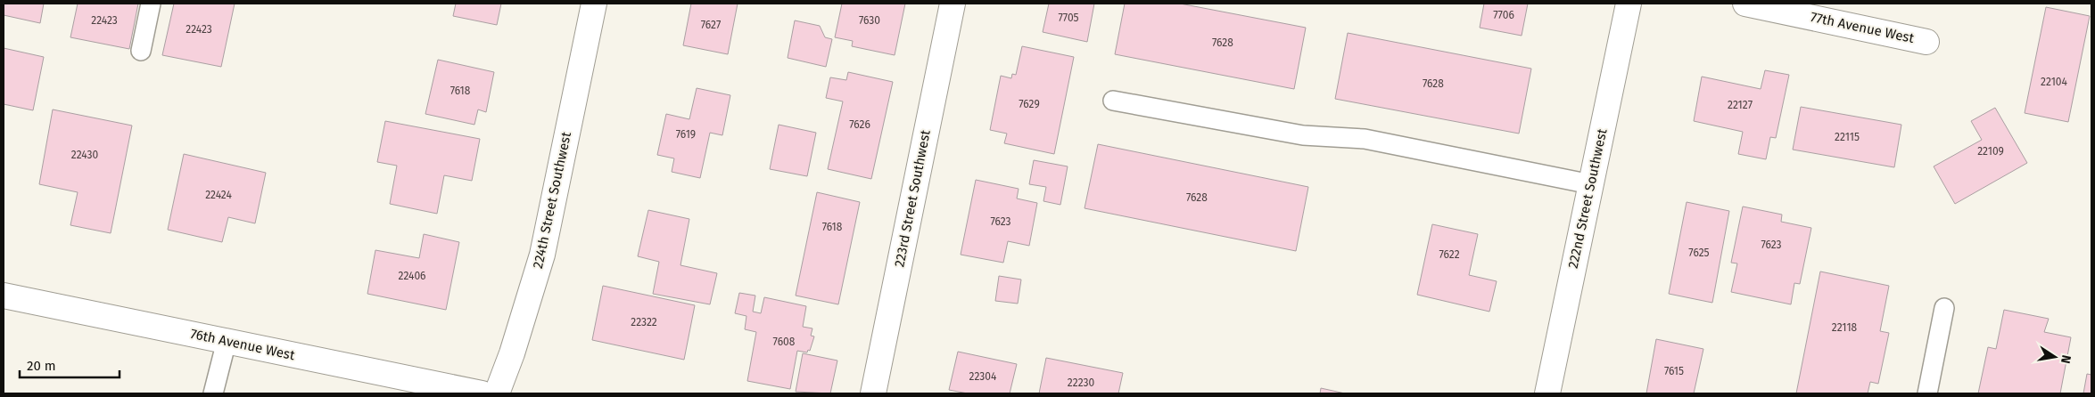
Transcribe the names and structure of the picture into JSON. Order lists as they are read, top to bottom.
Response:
{
  "streets": {
    "street": [
      "77th Avenue West",
      "223rd Street Southwest",
      "222nd Street Southwest",
      "224th Street Southwest",
      "76th Avenue West"
    ]
  },
  "house_numbers": [
    "7706",
    "7705",
    "22423",
    "7630",
    "7627",
    "22423",
    "7628",
    "22104",
    "7628",
    "7618",
    "7629",
    "22127",
    "7626",
    "7619",
    "22115",
    "22109",
    "22430",
    "22424",
    "7628",
    "7623",
    "7618",
    "7623",
    "7625",
    "7622",
    "22406",
    "22322",
    "22118",
    "7608",
    "7615",
    "22304",
    "22230"
  ],
  "scale_bar": "20 m",
  "north": "right"
}
